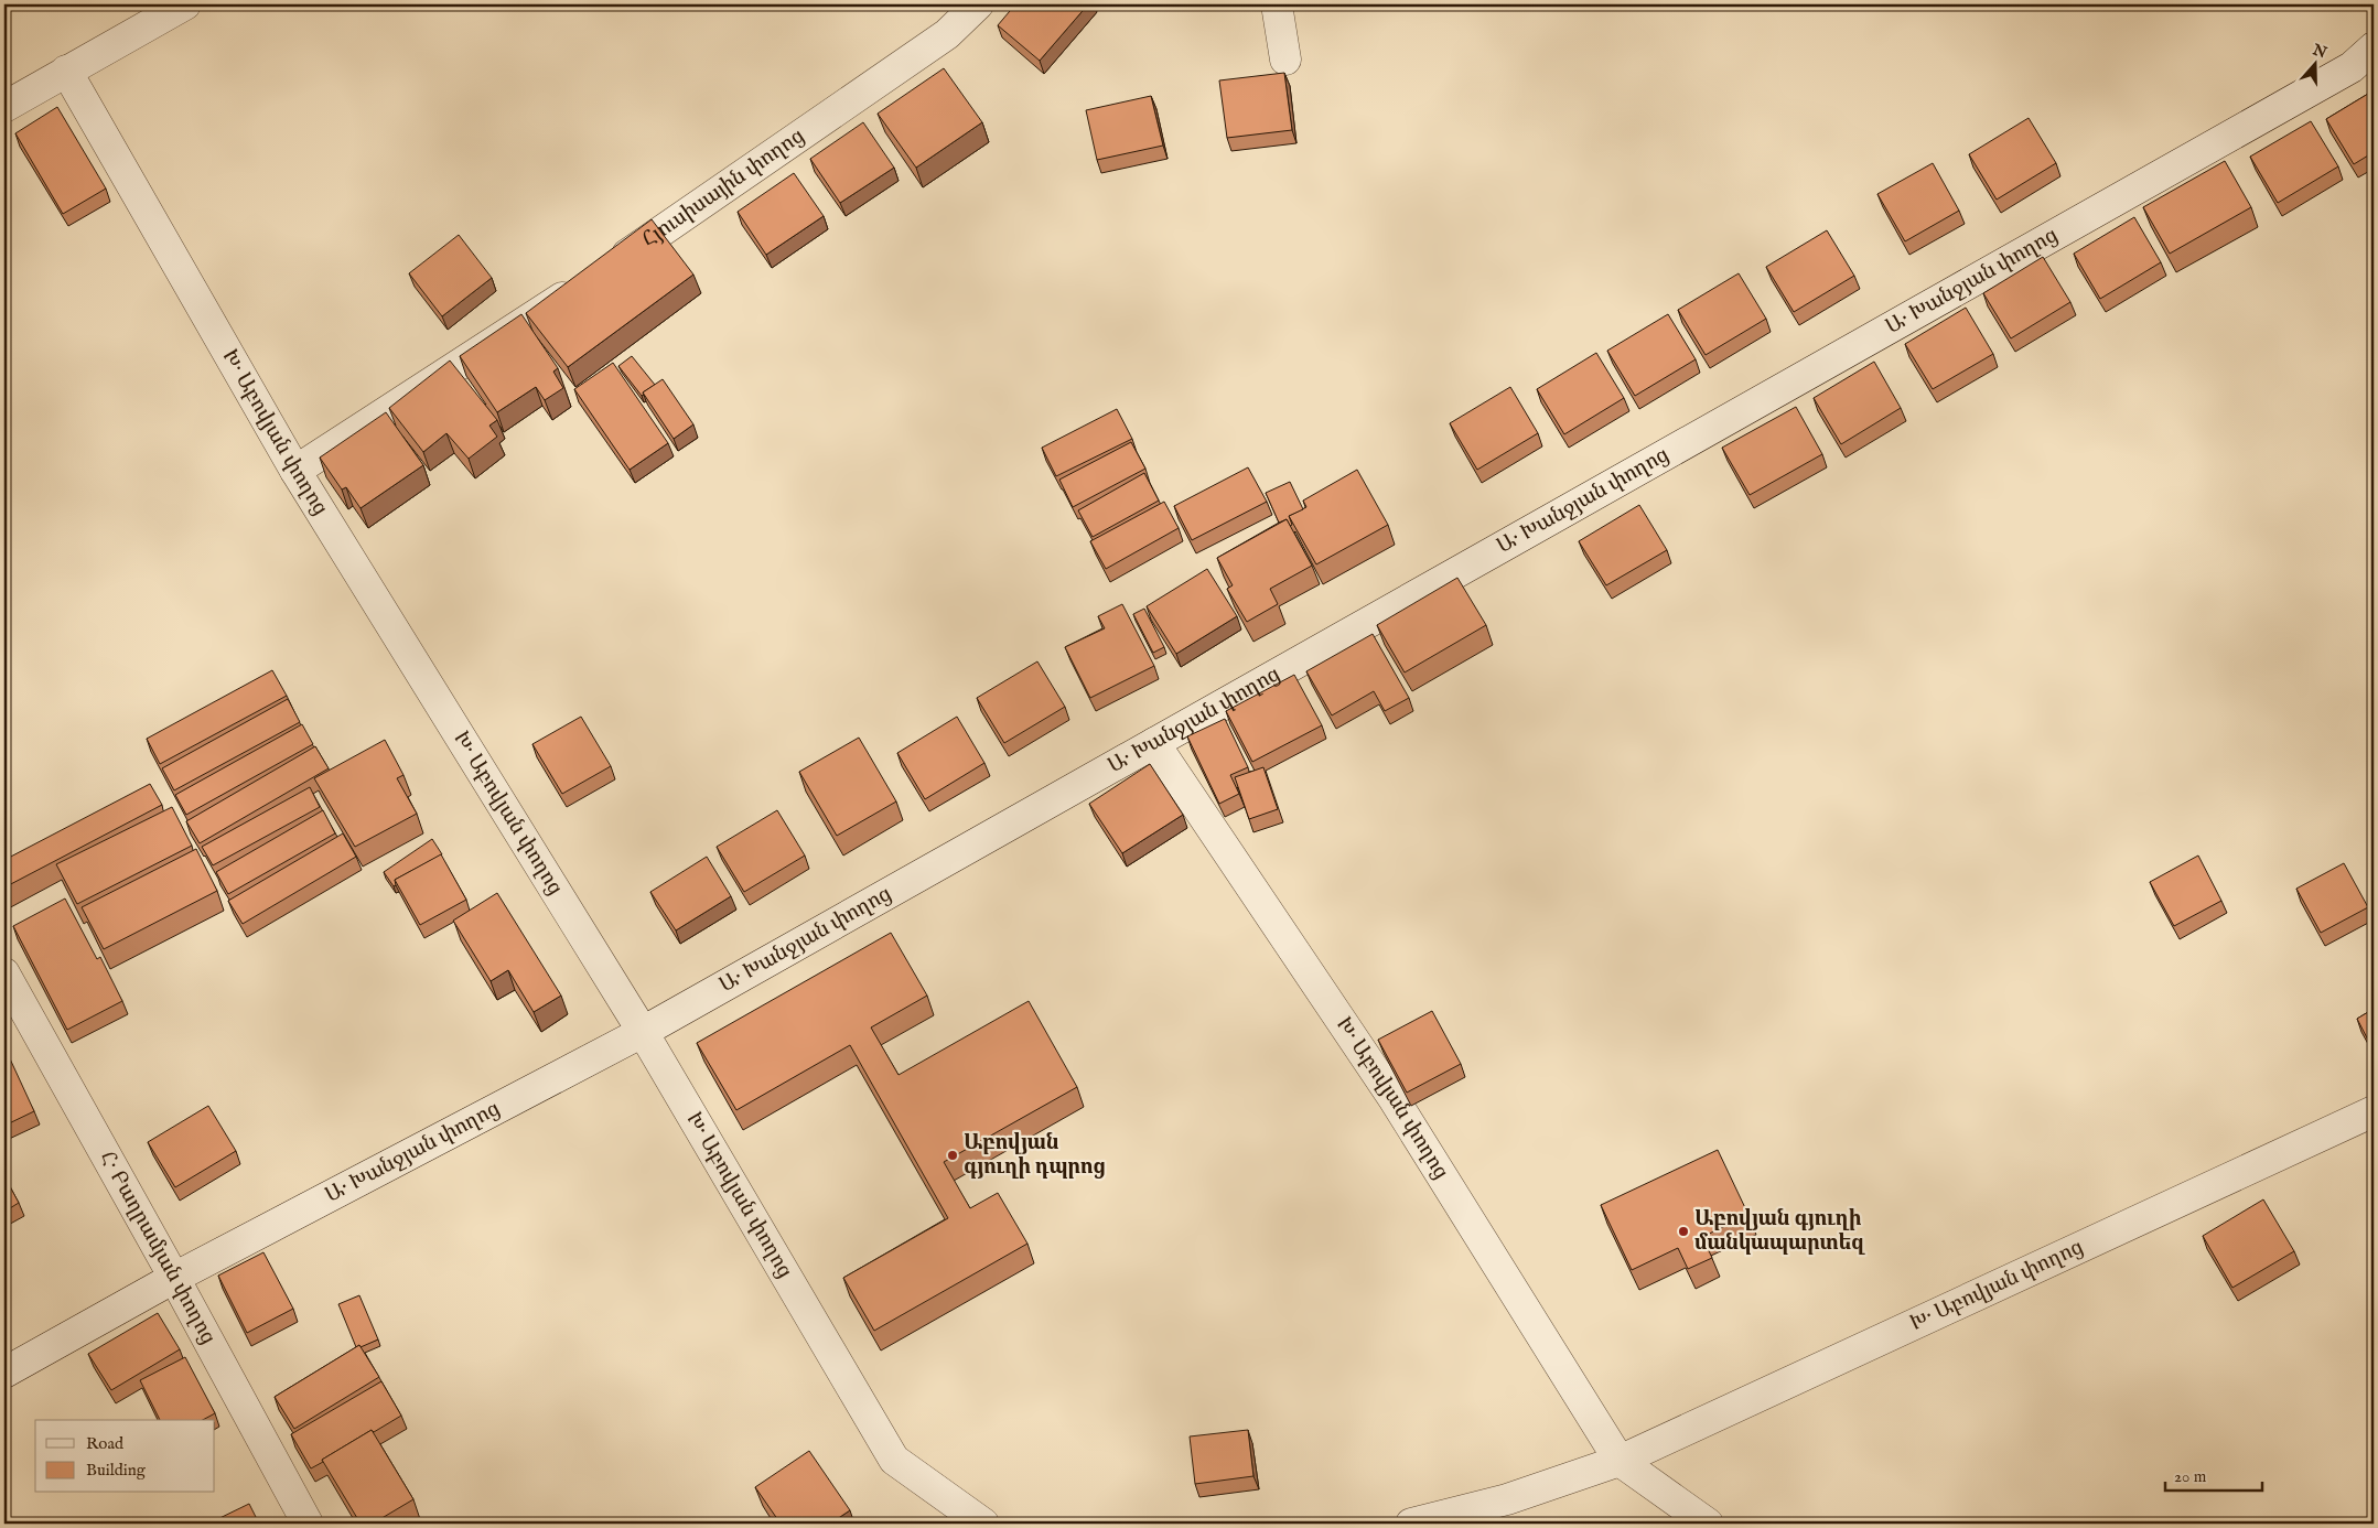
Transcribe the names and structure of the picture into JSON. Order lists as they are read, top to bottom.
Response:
{
  "streets": {
    "street": [
      "Հյուսիսային փողոց",
      "Ա․ Խանջյան փողոց",
      "Խ․ Աբովյան փողոց",
      "Հ․ Բաղրամյան փողոց"
    ]
  },
  "crossings": [
    ["Հյուսիսային փողոց", "Խ․ Աբովյան փողոց"],
    ["Ա․ Խանջյան փողոց", "Խ․ Աբովյան փողոց"],
    ["Ա․ Խանջյան փողոց", "Հ․ Բաղրամյան փողոց"]
  ],
  "places": ["Աբովյան գյուղի դպրոց", "Աբովյան գյուղի մանկապարտեզ"],
  "legend": ["Road", "Building"],
  "scale_bar": "20 m",
  "north": "top"
}
